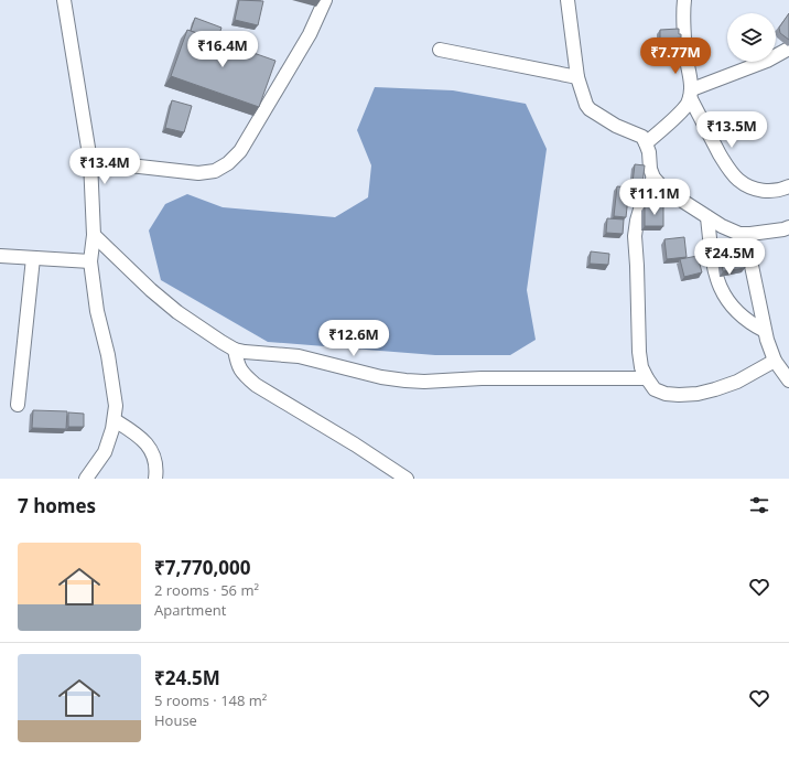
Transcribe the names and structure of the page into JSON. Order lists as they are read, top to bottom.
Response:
{
  "page": {
    "price": [
      "₹16.4M",
      "₹7.77M",
      "₹13.5M",
      "₹13.4M",
      "₹11.1M",
      "₹24.5M",
      "₹12.6M"
    ],
    "heading": "7 homes",
    "list": [
      {
        "name": "₹7,770,000",
        "note": "2 rooms · 56 m² · Apartment"
      },
      {
        "name": "₹24.5M",
        "note": "5 rooms · 148 m² · House"
      }
    ]
  }
}
